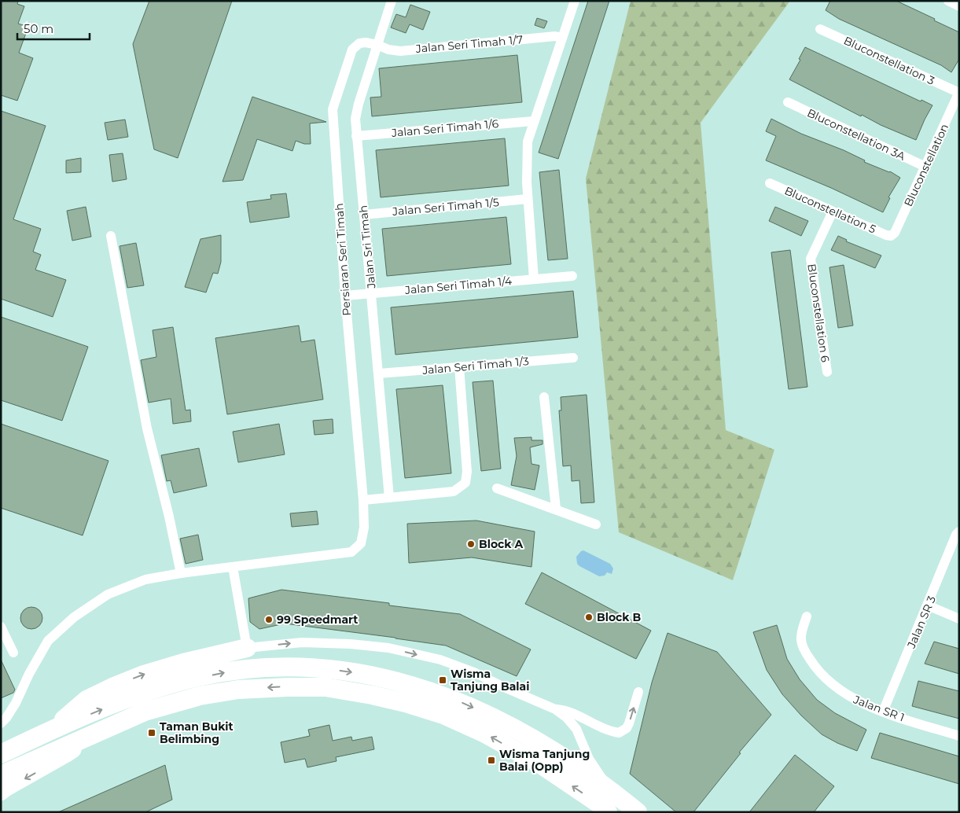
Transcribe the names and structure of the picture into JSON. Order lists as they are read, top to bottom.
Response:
{
  "streets": {
    "street": [
      "Jalan Seri Timah 1/7",
      "Bluconstellation 3",
      "Jalan Seri Timah 1/6",
      "Bluconstellation 3A",
      "Bluconstellation",
      "Jalan Seri Timah 1/5",
      "Bluconstellation 5",
      "Jalan Sri Timah",
      "Persiaran Seri Timah",
      "Jalan Seri Timah 1/4",
      "Bluconstellation 6",
      "Jalan Seri Timah 1/3",
      "Jalan SR 3",
      "Jalan SR 1"
    ]
  },
  "crossings": [
    ["Jalan Seri Timah 1/7", "Jalan Sri Timah"],
    ["Jalan Seri Timah 1/7", "Persiaran Seri Timah"],
    ["Bluconstellation 3", "Bluconstellation"],
    ["Jalan Seri Timah 1/6", "Jalan Sri Timah"],
    ["Bluconstellation 3A", "Bluconstellation"],
    ["Bluconstellation", "Bluconstellation 5"],
    ["Jalan Seri Timah 1/5", "Jalan Sri Timah"],
    ["Bluconstellation 5", "Bluconstellation 6"],
    ["Jalan Sri Timah", "Persiaran Seri Timah"],
    ["Jalan Sri Timah", "Jalan Seri Timah 1/4"],
    ["Jalan Sri Timah", "Jalan Seri Timah 1/3"],
    ["Persiaran Seri Timah", "Jalan Seri Timah 1/4"],
    ["Jalan SR 3", "Jalan SR 1"]
  ],
  "places": {
    "other": ["Block A", "Block B", "99 Speedmart"],
    "transit": ["Wisma Tanjung Balai", "Taman Bukit Belimbing", "Wisma Tanjung Balai (Opp)"]
  },
  "scale_bar": "50 m"
}
